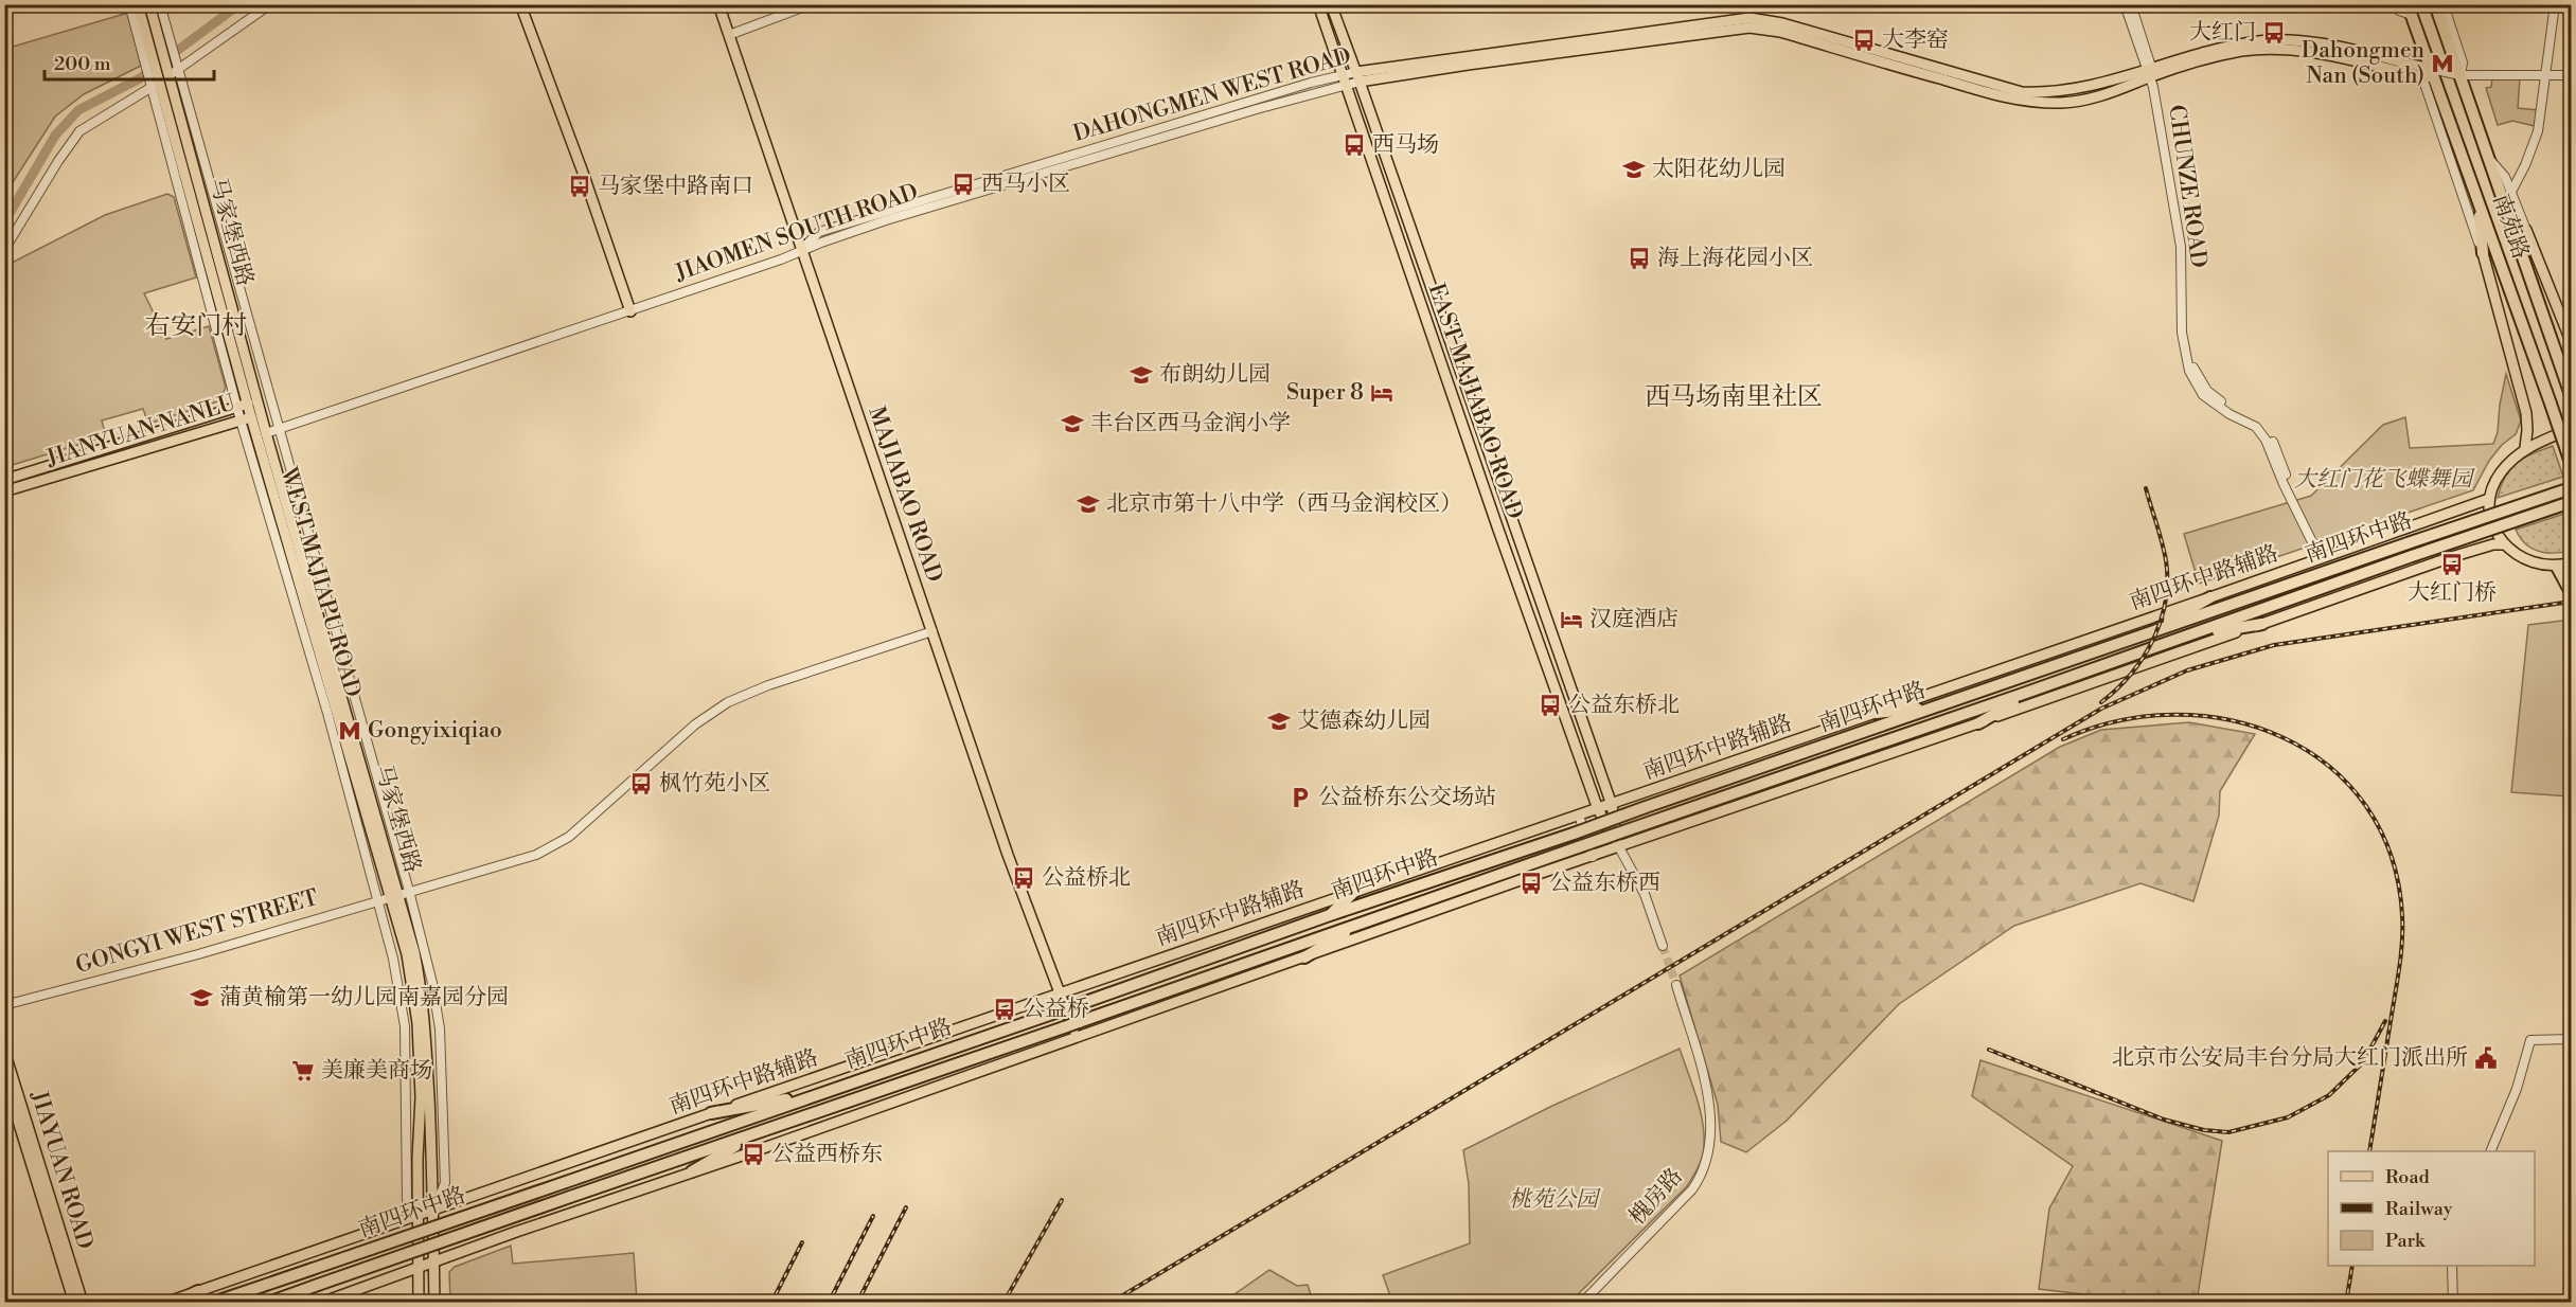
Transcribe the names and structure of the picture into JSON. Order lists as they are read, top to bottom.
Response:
{
  "streets": {
    "highway": ["南苑路", "南四环中路"],
    "main road": [
      "DAHONGMEN WEST ROAD",
      "马家堡西路",
      "EAST MAJIABAO ROAD",
      "JIANYUAN NANLU",
      "MAJIABAO ROAD",
      "南四环中路辅路",
      "WEST MAJIAPU ROAD",
      "JIAYUAN ROAD"
    ],
    "street": [
      "CHUNZE ROAD",
      "JIAOMEN SOUTH ROAD",
      "GONGYI WEST STREET",
      "槐房路"
    ]
  },
  "crossings": [
    ["DAHONGMEN WEST ROAD", "CHUNZE ROAD"],
    ["DAHONGMEN WEST ROAD", "南苑路"],
    ["DAHONGMEN WEST ROAD", "JIAOMEN SOUTH ROAD"],
    ["DAHONGMEN WEST ROAD", "EAST MAJIABAO ROAD"],
    ["DAHONGMEN WEST ROAD", "MAJIABAO ROAD"],
    ["CHUNZE ROAD", "南四环中路辅路"],
    ["马家堡西路", "JIAOMEN SOUTH ROAD"],
    ["马家堡西路", "南四环中路辅路"],
    ["马家堡西路", "WEST MAJIAPU ROAD"],
    ["马家堡西路", "GONGYI WEST STREET"],
    ["JIAOMEN SOUTH ROAD", "EAST MAJIABAO ROAD"],
    ["JIAOMEN SOUTH ROAD", "MAJIABAO ROAD"],
    ["EAST MAJIABAO ROAD", "南四环中路辅路"],
    ["JIANYUAN NANLU", "WEST MAJIAPU ROAD"],
    ["MAJIABAO ROAD", "南四环中路辅路"],
    ["MAJIABAO ROAD", "GONGYI WEST STREET"],
    ["南四环中路辅路", "WEST MAJIAPU ROAD"],
    ["WEST MAJIAPU ROAD", "GONGYI WEST STREET"]
  ],
  "districts": ["右安门村", "西马场南里社区"],
  "parks": ["大红门花飞蝶舞园", "桃苑公园"],
  "places": {
    "bus stop": [
      "大红门",
      "大李窑",
      "西马场",
      "西马小区",
      "马家堡中路南口",
      "海上海花园小区",
      "大红门桥",
      "公益东桥北",
      "枫竹苑小区",
      "公益桥北",
      "公益东桥西",
      "公益桥",
      "公益西桥东"
    ],
    "metro station": ["Dahongmen Nan (South)", "Gongyixiqiao"],
    "school or university": [
      "太阳花幼儿园",
      "布朗幼儿园",
      "丰台区西马金润小学",
      "北京市第十八中学（西马金润校区）",
      "艾德森幼儿园",
      "蒲黄榆第一幼儿园南嘉园分园"
    ],
    "hotel": ["Super 8", "汉庭酒店"],
    "parking": ["公益桥东公交场站"],
    "public building": ["北京市公安局丰台分局大红门派出所"],
    "supermarket": ["美廉美商场"]
  },
  "legend": ["Road", "Railway", "Park"],
  "scale_bar": "200 m"
}
